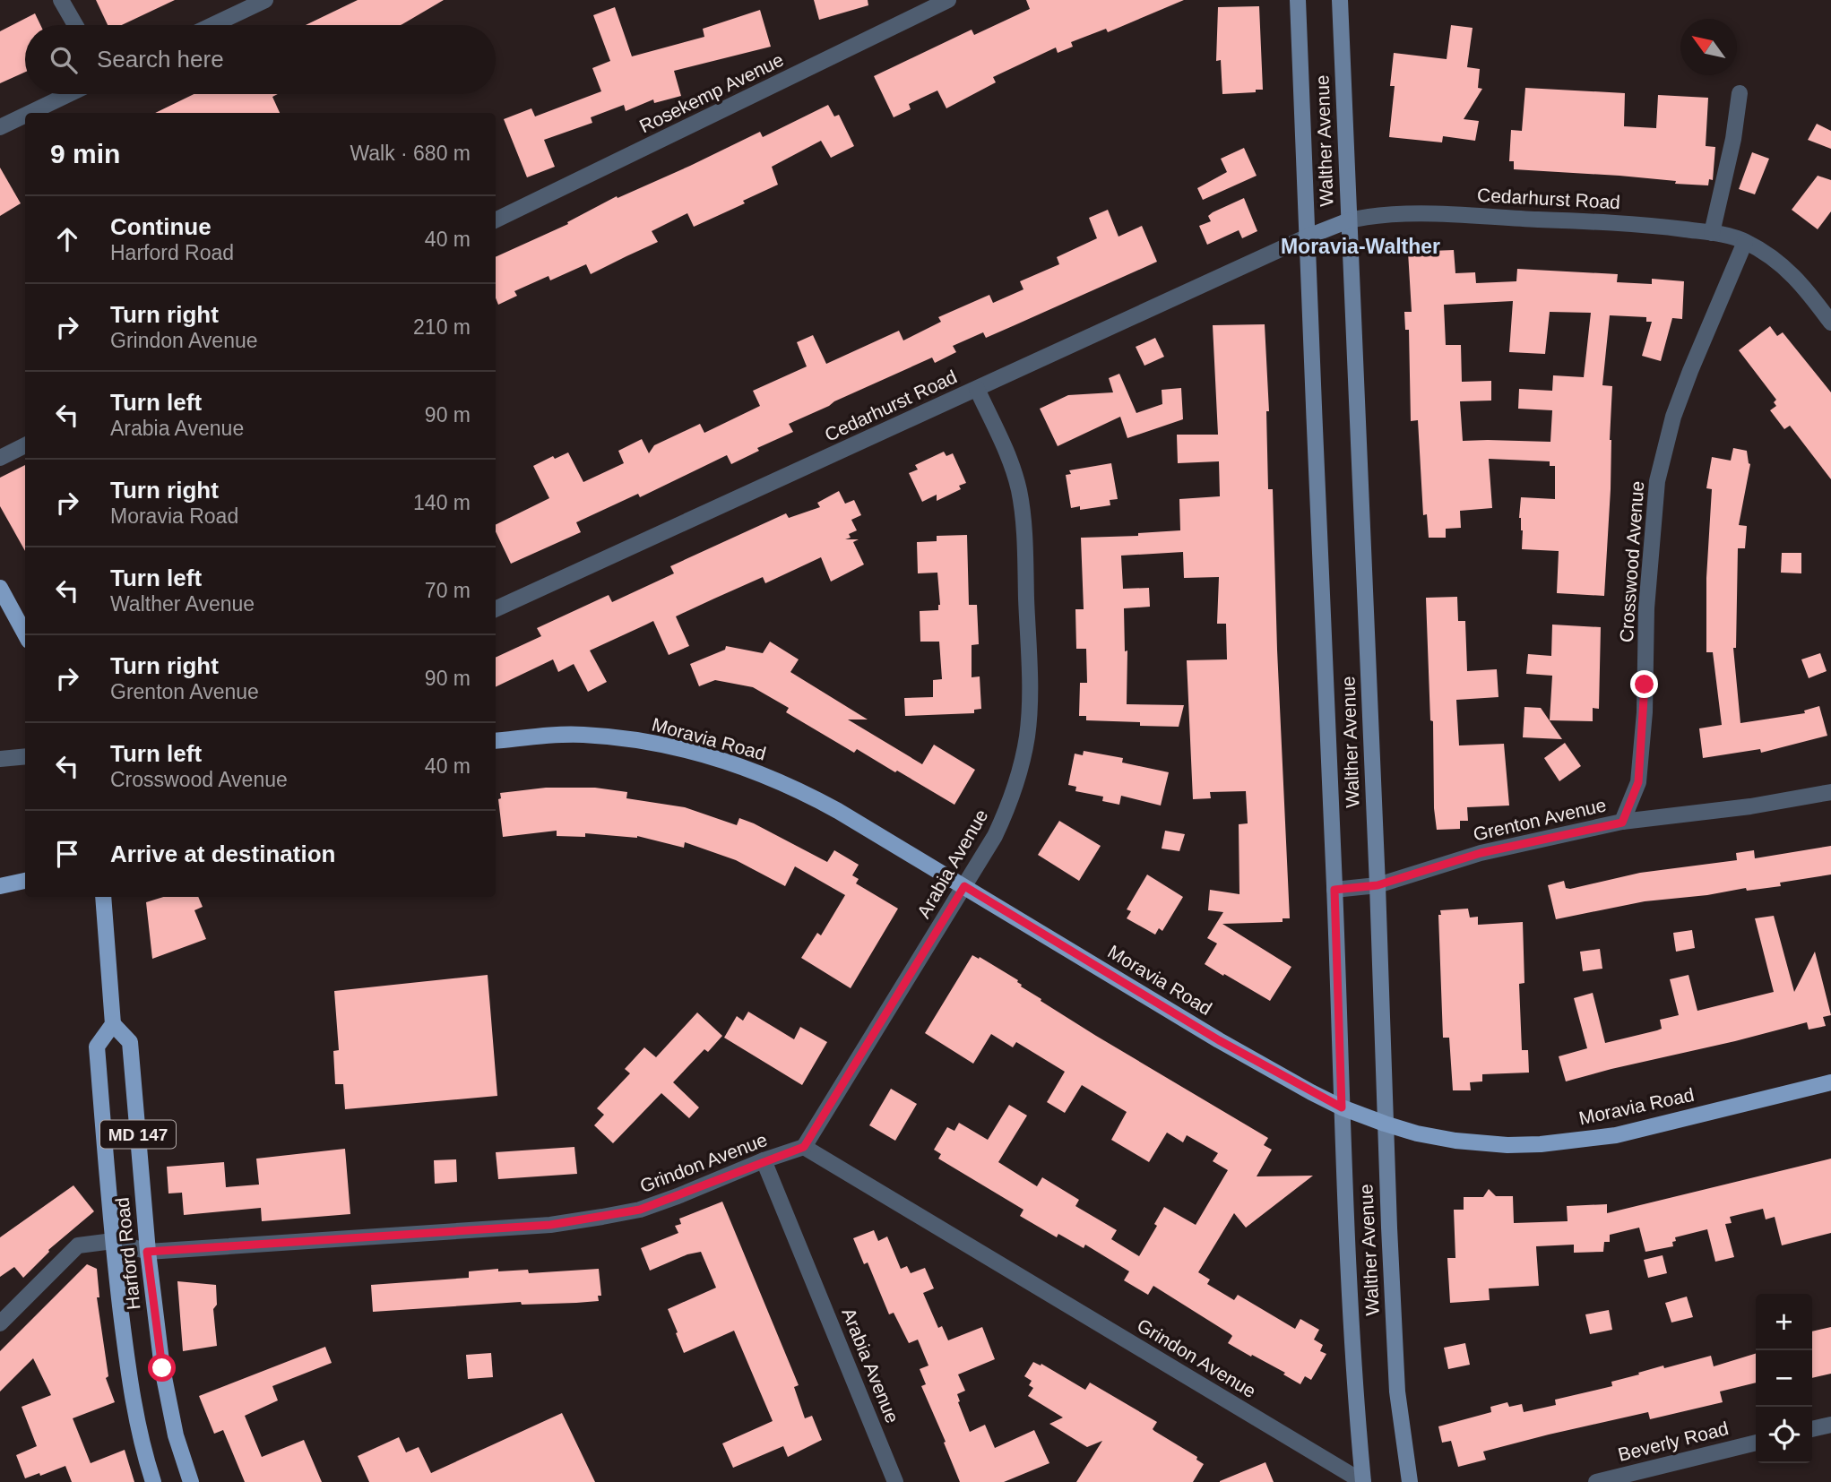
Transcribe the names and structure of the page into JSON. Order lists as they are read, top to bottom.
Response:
{
  "streets": {
    "main road": [
      "Walther Avenue",
      "Moravia Road",
      "MD 147",
      "Harford Road"
    ],
    "street": [
      "Rosekemp Avenue",
      "Cedarhurst Road",
      "Crosswood Avenue",
      "Grenton Avenue",
      "Arabia Avenue",
      "Grindon Avenue",
      "Beverly Road"
    ]
  },
  "crossings": [
    ["Walther Avenue", "Cedarhurst Road"],
    ["Walther Avenue", "Moravia Road"],
    ["Walther Avenue", "Grenton Avenue"],
    ["Walther Avenue", "Grindon Avenue"],
    ["Cedarhurst Road", "Crosswood Avenue"],
    ["Cedarhurst Road", "Arabia Avenue"],
    ["Crosswood Avenue", "Grenton Avenue"],
    ["Moravia Road", "Arabia Avenue"],
    ["Arabia Avenue", "Grindon Avenue"],
    ["Grindon Avenue", "Harford Road"]
  ],
  "districts": ["Moravia-Walther"],
  "north": "top left",
  "page": {
    "search": "Search here",
    "heading": ["9 min", "Walk · 680 m"],
    "list": [
      ["Continue", "Harford Road", "40 m"],
      ["Turn right", "Grindon Avenue", "210 m"],
      ["Turn left", "Arabia Avenue", "90 m"],
      ["Turn right", "Moravia Road", "140 m"],
      ["Turn left", "Walther Avenue", "70 m"],
      ["Turn right", "Grenton Avenue", "90 m"],
      ["Turn left", "Crosswood Avenue", "40 m"],
      "Arrive at destination"
    ],
    "map_buttons": ["+", "−"]
  }
}
